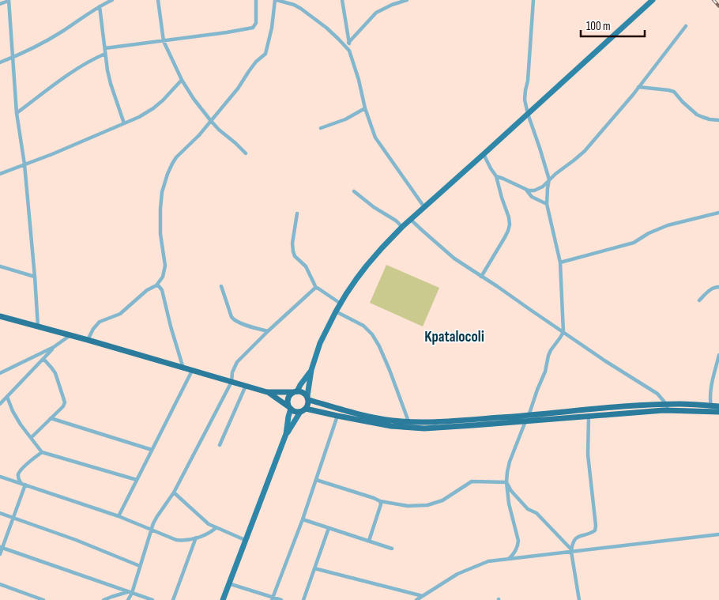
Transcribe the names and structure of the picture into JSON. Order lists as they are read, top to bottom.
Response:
{
  "districts": ["Kpatalocoli"],
  "scale_bar": "100 m"
}
